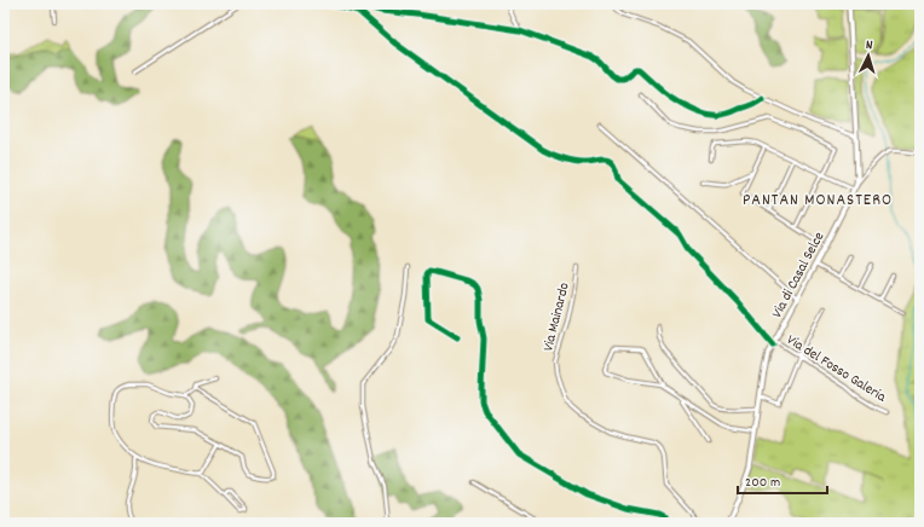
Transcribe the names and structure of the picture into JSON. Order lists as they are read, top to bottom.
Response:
{
  "streets": {
    "main road": ["Via di Casal Selce"],
    "street": ["Via Mainardo", "Via del Fosso Galeria"]
  },
  "crossings": [
    ["Via di Casal Selce", "Via del Fosso Galeria"]
  ],
  "districts": ["PANTAN MONASTERO"],
  "scale_bar": "200 m",
  "north": "top"
}
